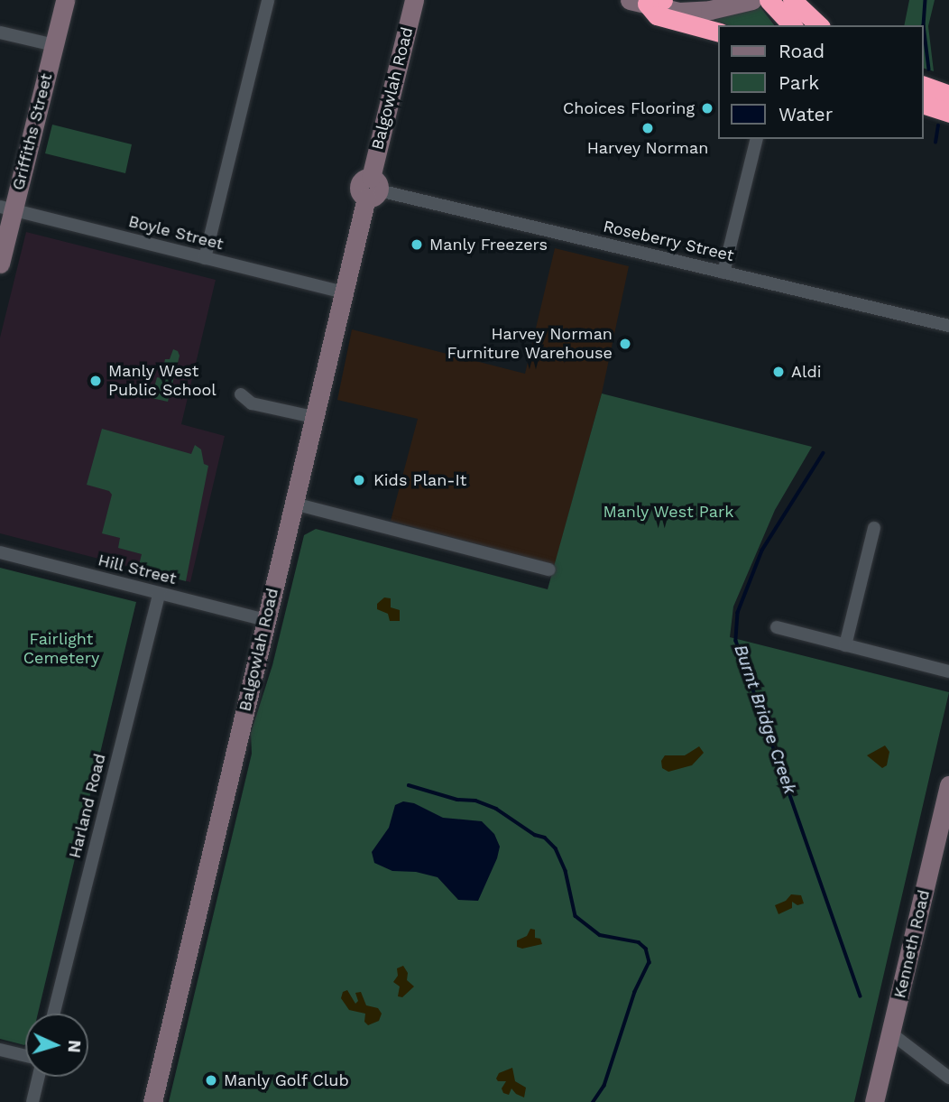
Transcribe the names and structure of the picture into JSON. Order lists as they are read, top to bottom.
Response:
{
  "streets": {
    "street": [
      "Balgowlah Road",
      "Griffiths Street",
      "Boyle Street",
      "Roseberry Street",
      "Hill Street",
      "Harland Road",
      "Kenneth Road"
    ]
  },
  "crossings": [
    ["Balgowlah Road", "Boyle Street"],
    ["Balgowlah Road", "Roseberry Street"],
    ["Balgowlah Road", "Hill Street"],
    ["Griffiths Street", "Boyle Street"],
    ["Hill Street", "Harland Road"]
  ],
  "water": ["Burnt Bridge Creek"],
  "parks": ["Manly West Park", "Fairlight Cemetery"],
  "places": [
    "Choices Flooring",
    "Harvey Norman",
    "Manly Freezers",
    "Harvey Norman Furniture Warehouse",
    "Aldi",
    "Manly West Public School",
    "Kids Plan-It",
    "Manly Golf Club"
  ],
  "legend": ["Road", "Park", "Water"],
  "north": "right"
}
